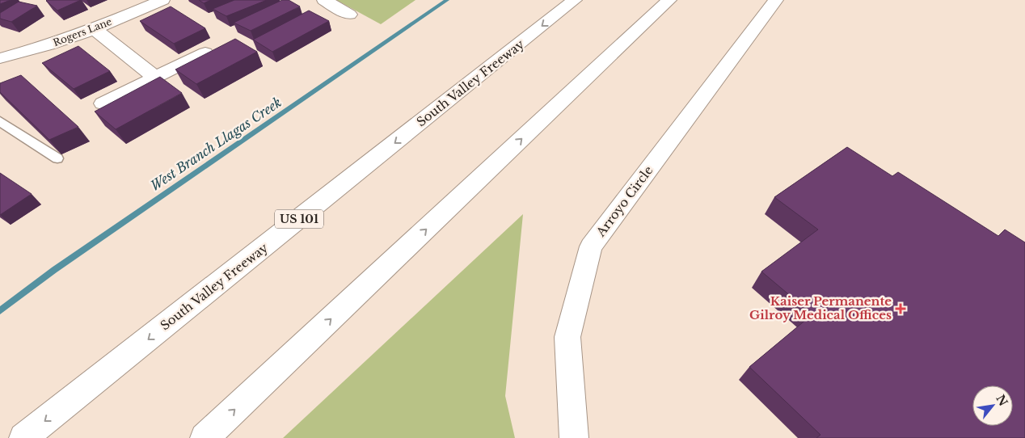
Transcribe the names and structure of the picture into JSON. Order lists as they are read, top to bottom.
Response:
{
  "streets": {
    "main road": [
      "Rogers Lane",
      "South Valley Freeway",
      "Arroyo Circle",
      "US 101"
    ]
  },
  "water": ["West Branch Llagas Creek"],
  "places": {
    "health": ["Kaiser Permanente Gilroy Medical Offices"]
  },
  "north": "top right"
}
